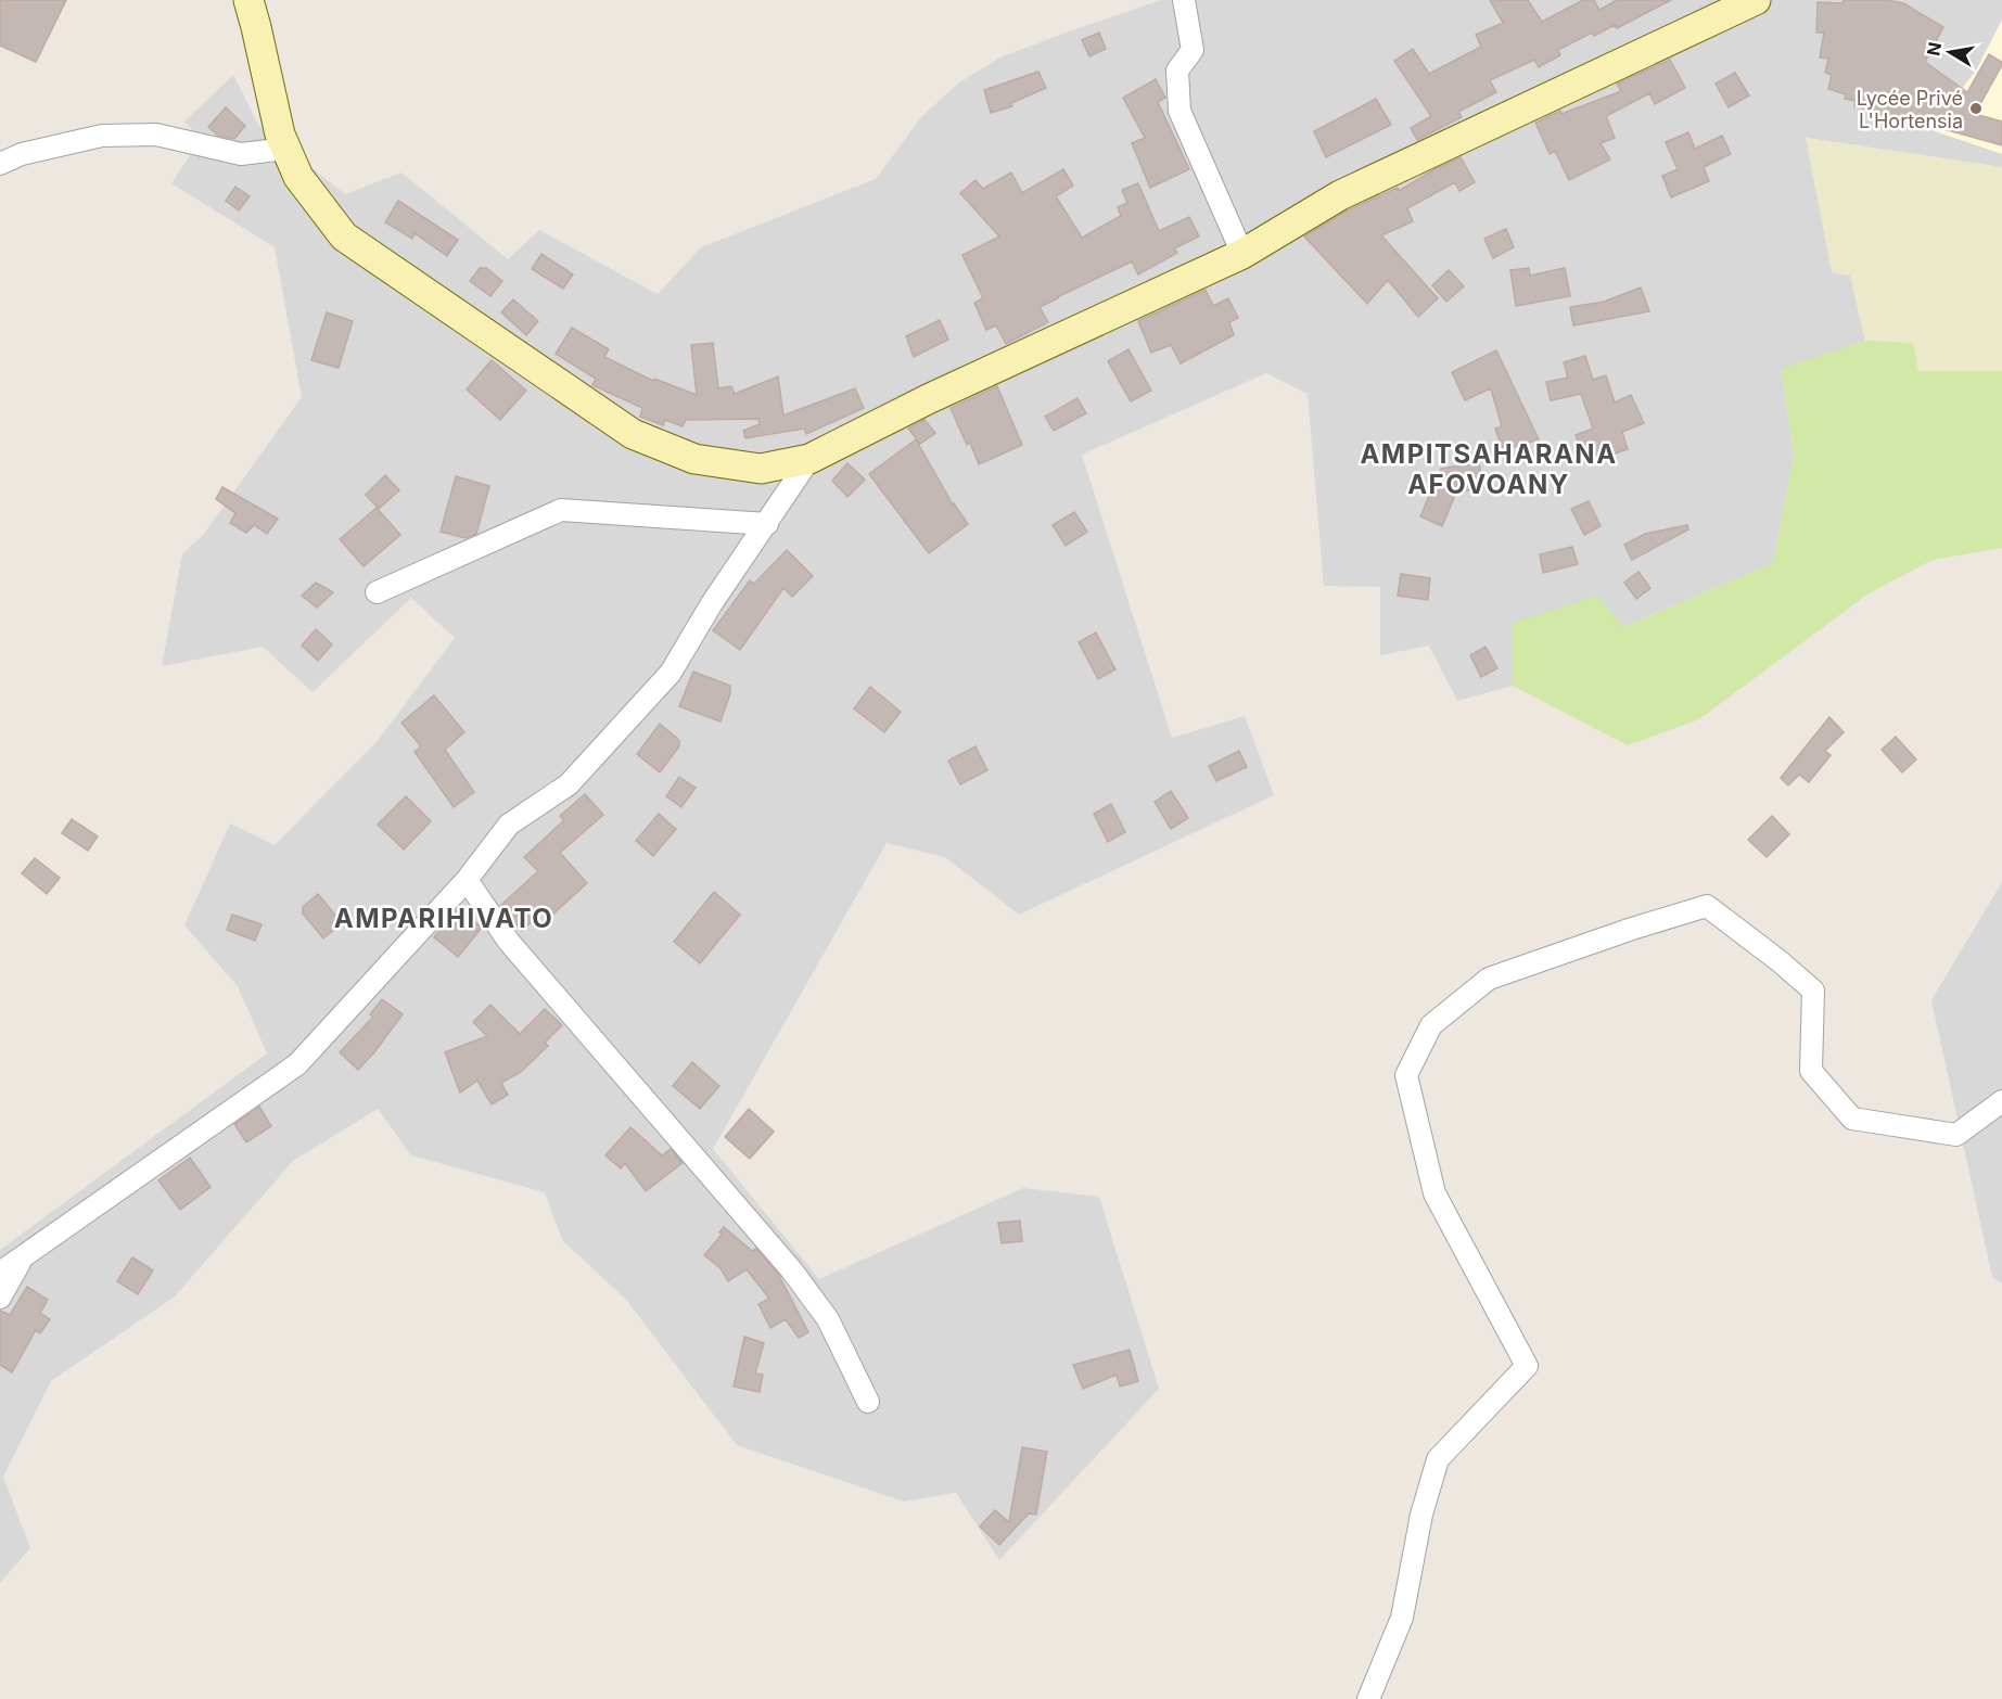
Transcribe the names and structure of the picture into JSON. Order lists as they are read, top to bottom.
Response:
{
  "districts": ["AMPITSAHARANA AFOVOANY", "AMPARIHIVATO"],
  "places": ["Lycée Privé L'Hortensia"],
  "north": "left"
}
